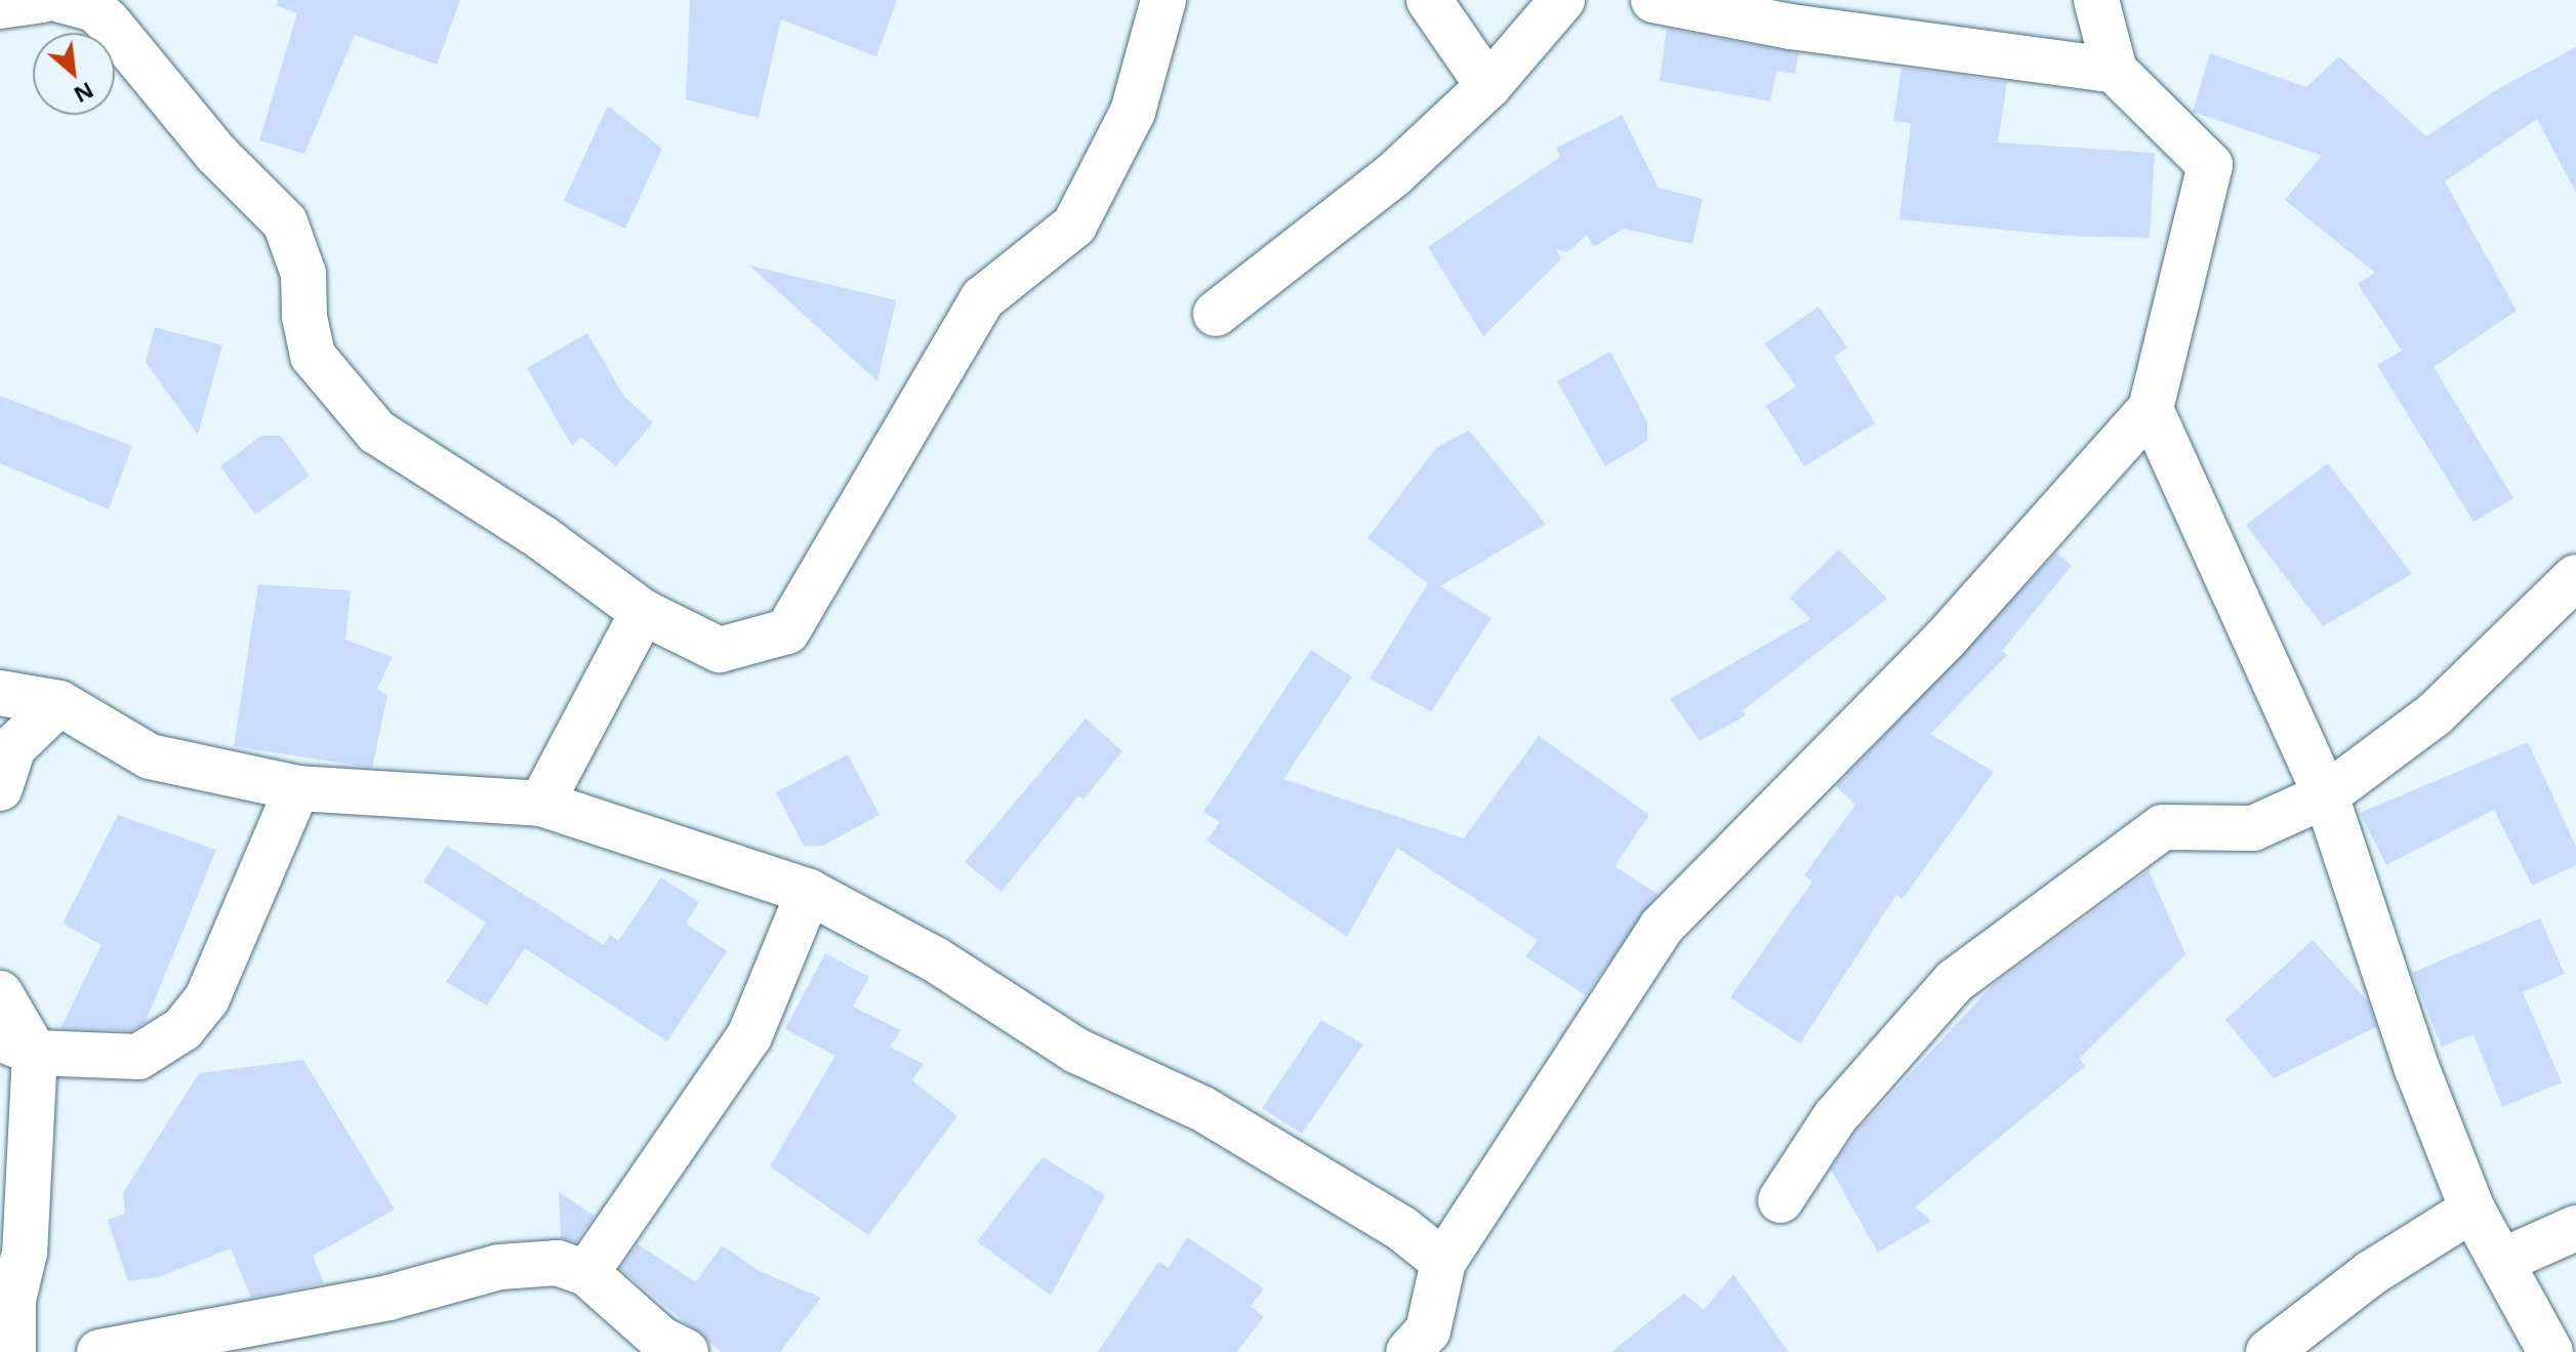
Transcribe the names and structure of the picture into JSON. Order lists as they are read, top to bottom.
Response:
{
  "north": "bottom right"
}
